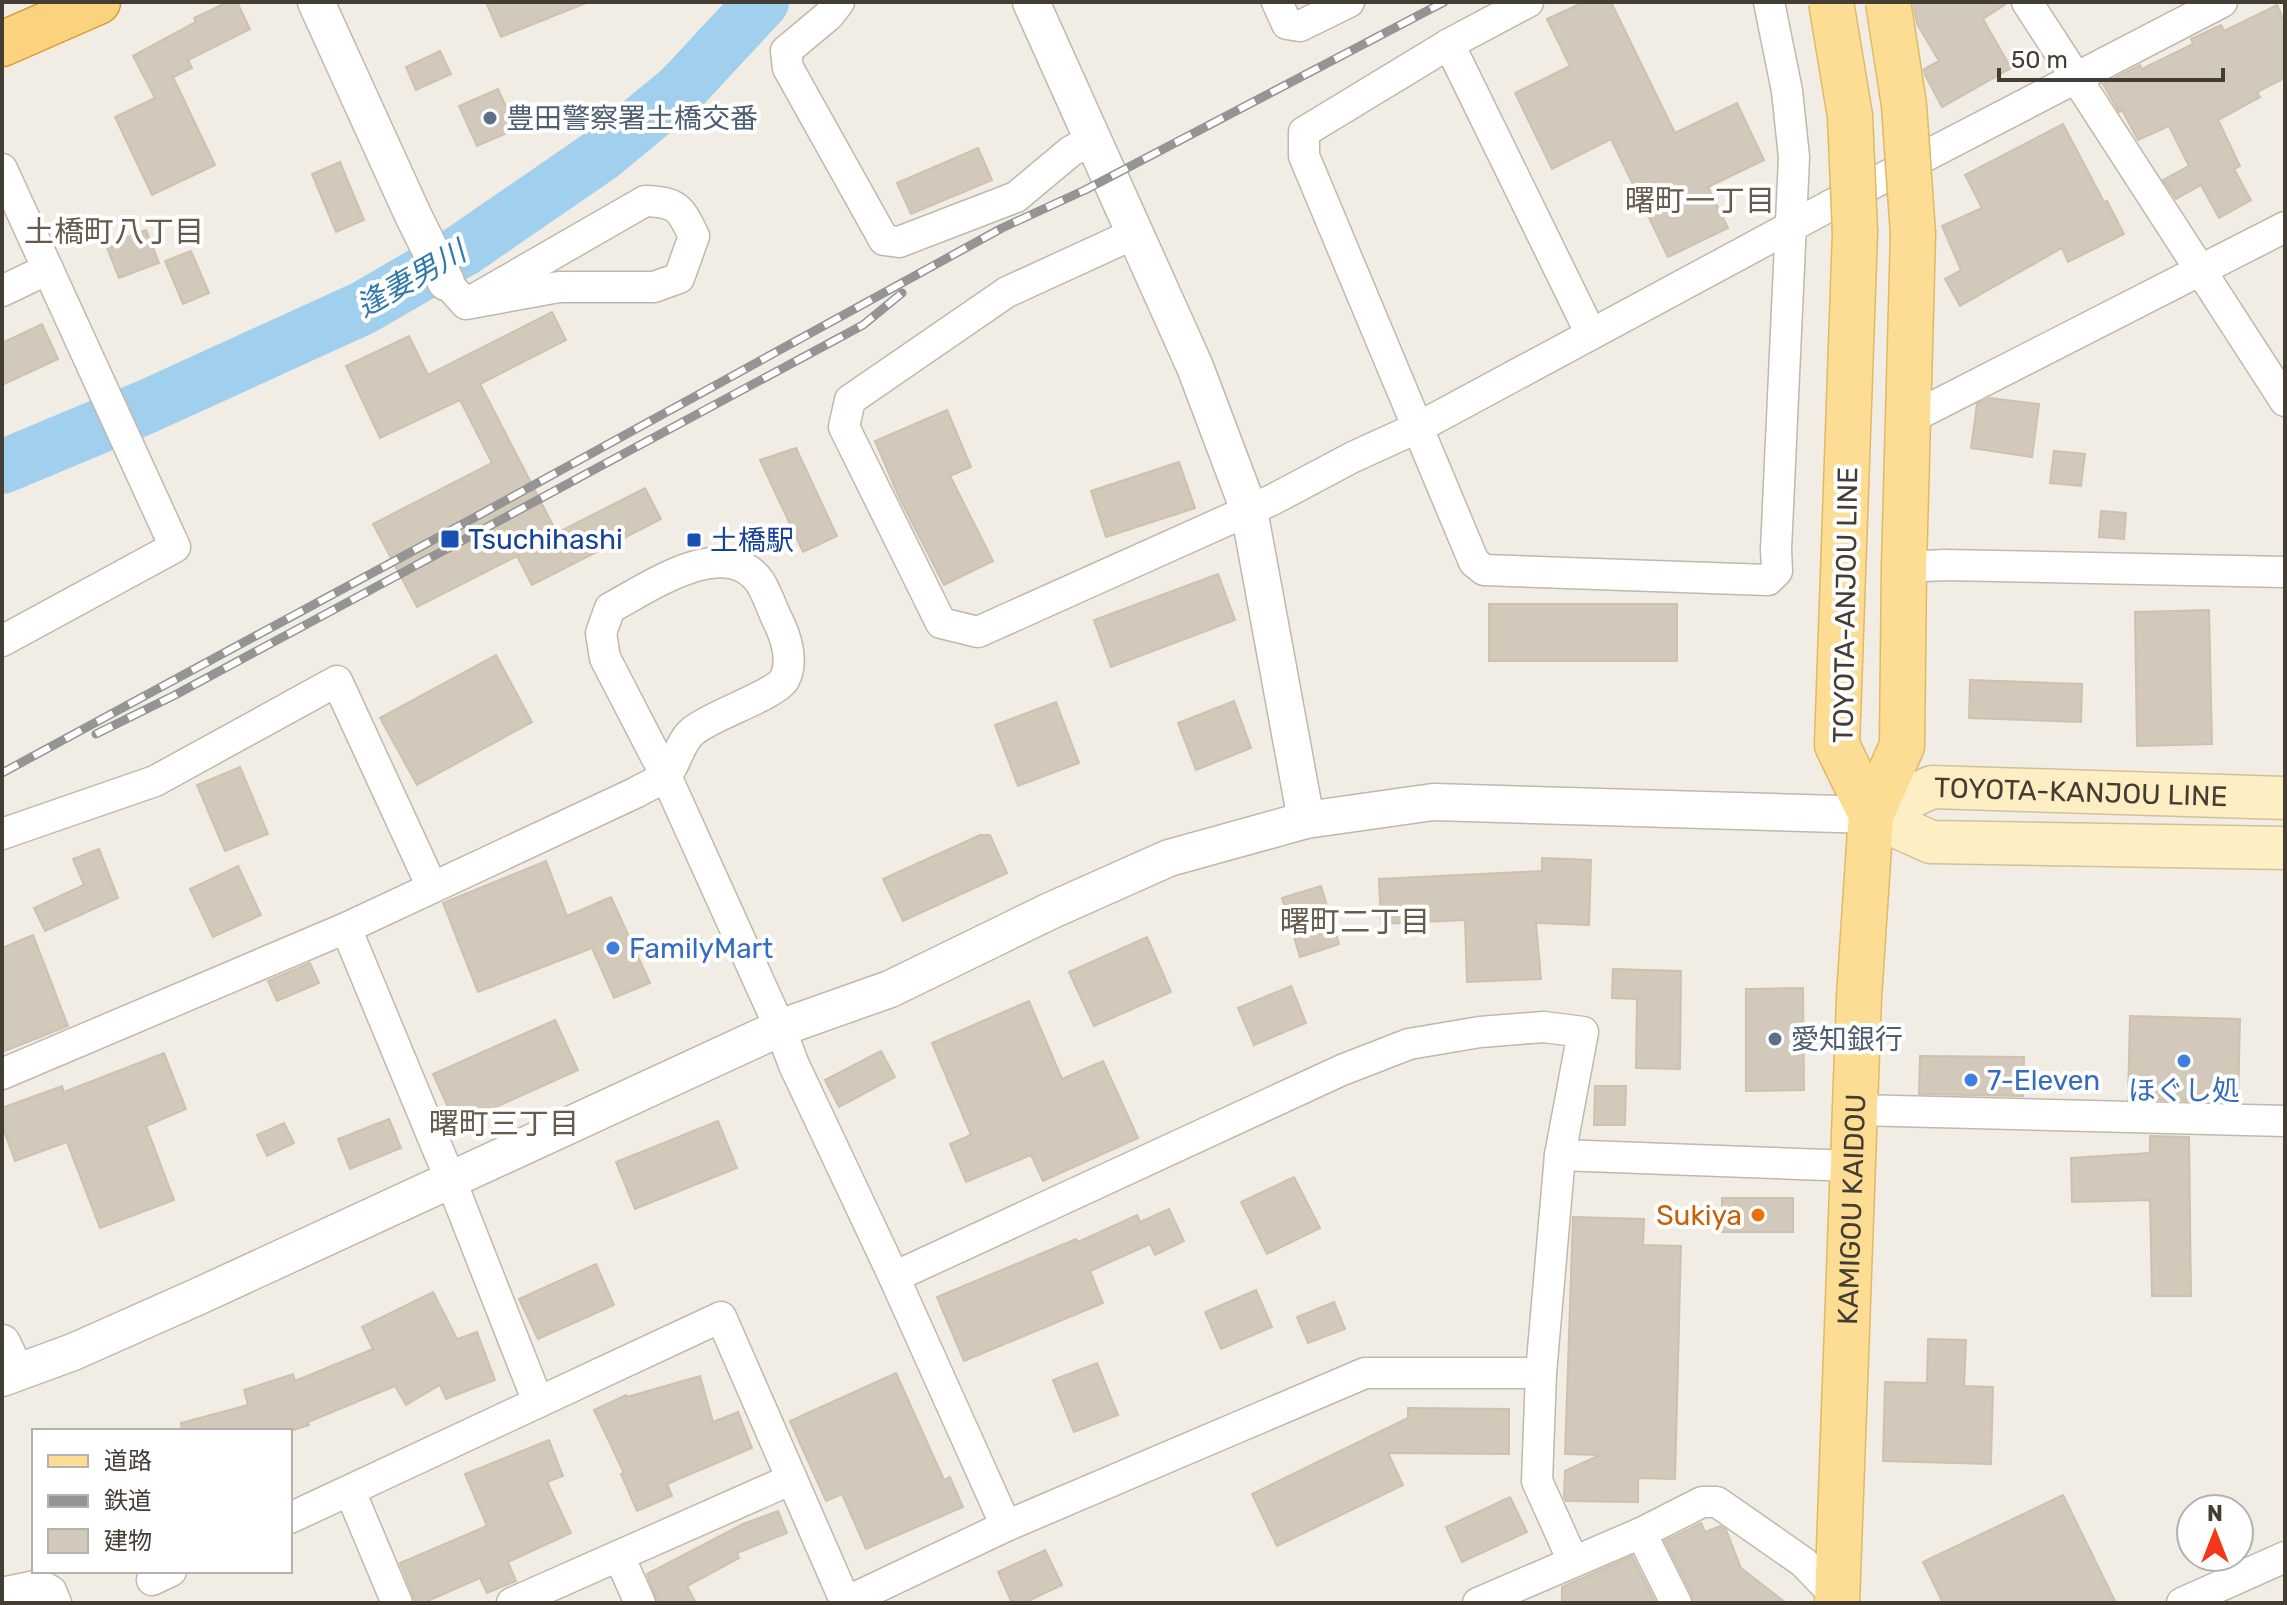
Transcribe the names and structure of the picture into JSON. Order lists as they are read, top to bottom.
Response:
{
  "streets": {
    "main road": ["TOYOTA-ANJOU LINE", "TOYOTA-KANJOU LINE", "KAMIGOU KAIDOU"]
  },
  "crossings": [
    ["TOYOTA-ANJOU LINE", "TOYOTA-KANJOU LINE"],
    ["TOYOTA-ANJOU LINE", "KAMIGOU KAIDOU"],
    ["TOYOTA-KANJOU LINE", "KAMIGOU KAIDOU"]
  ],
  "districts": [
    "曙町一丁目",
    "土橋町八丁目",
    "曙町二丁目",
    "曙町三丁目"
  ],
  "water": ["逢妻男川"],
  "places": {
    "other": [
      "豊田警察署土橋交番",
      "FamilyMart",
      "愛知銀行",
      "ほぐし処",
      "7-Eleven",
      "Sukiya"
    ],
    "transit": ["Tsuchihashi", "土橋駅"]
  },
  "legend": ["道路", "鉄道", "建物"],
  "scale_bar": "50 m",
  "north": "top"
}
